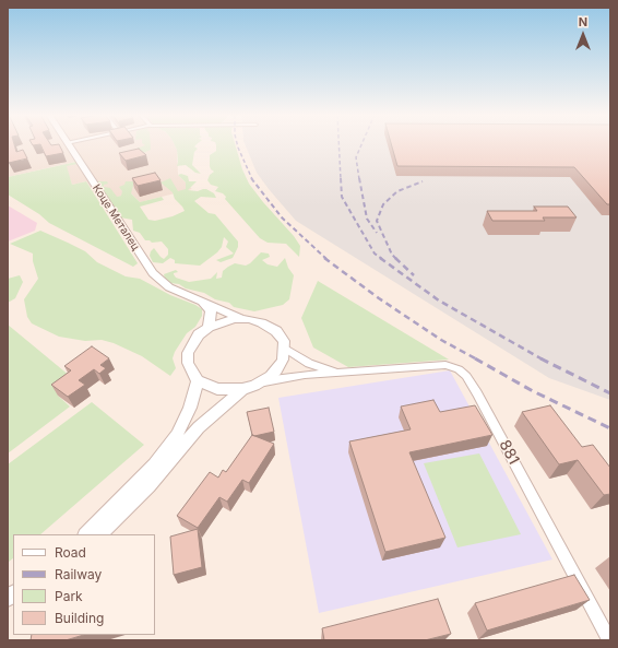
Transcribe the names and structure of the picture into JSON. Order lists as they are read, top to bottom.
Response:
{
  "streets": {
    "street": ["Коце Металец", "881"]
  },
  "crossings": [
    ["Коце Металец", "881"]
  ],
  "legend": [
    "Road",
    "Railway",
    "Park",
    "Building"
  ],
  "north": "top"
}
